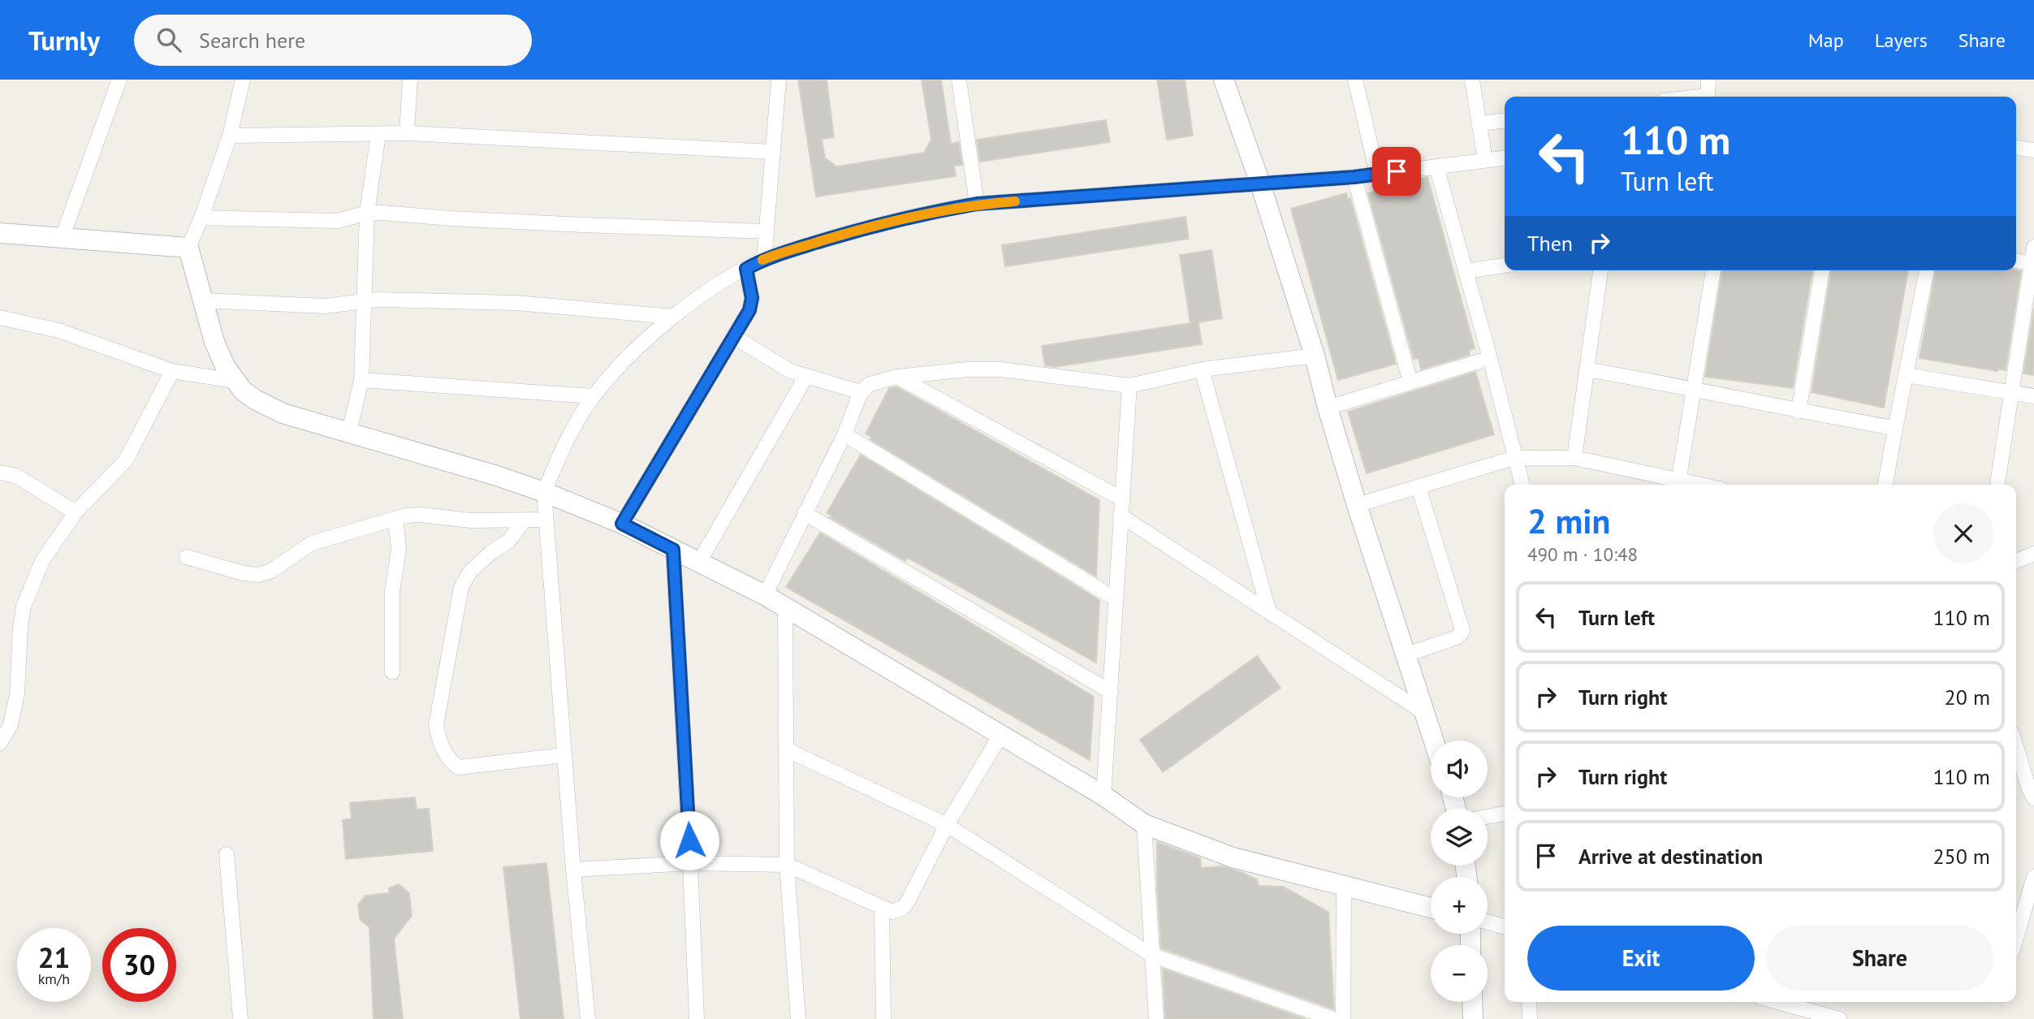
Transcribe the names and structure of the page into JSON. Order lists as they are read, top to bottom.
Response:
{
  "page": {
    "header": "Turnly",
    "search": "Search here",
    "nav": ["Map", "Layers", "Share"],
    "turn": ["110 m", "Turn left"],
    "then": "Then",
    "heading": ["2 min", "490 m · 10:48"],
    "list": [
      {
        "name": "Turn left",
        "value": "110 m"
      },
      {
        "name": "Turn right",
        "value": "20 m"
      },
      {
        "name": "Turn right",
        "value": "110 m"
      },
      {
        "name": "Arrive at destination",
        "value": "250 m"
      }
    ],
    "map_buttons": ["+", "−"],
    "buttons": ["Exit", "Share"],
    "speed": "21 km/h",
    "limit": "30"
  }
}
